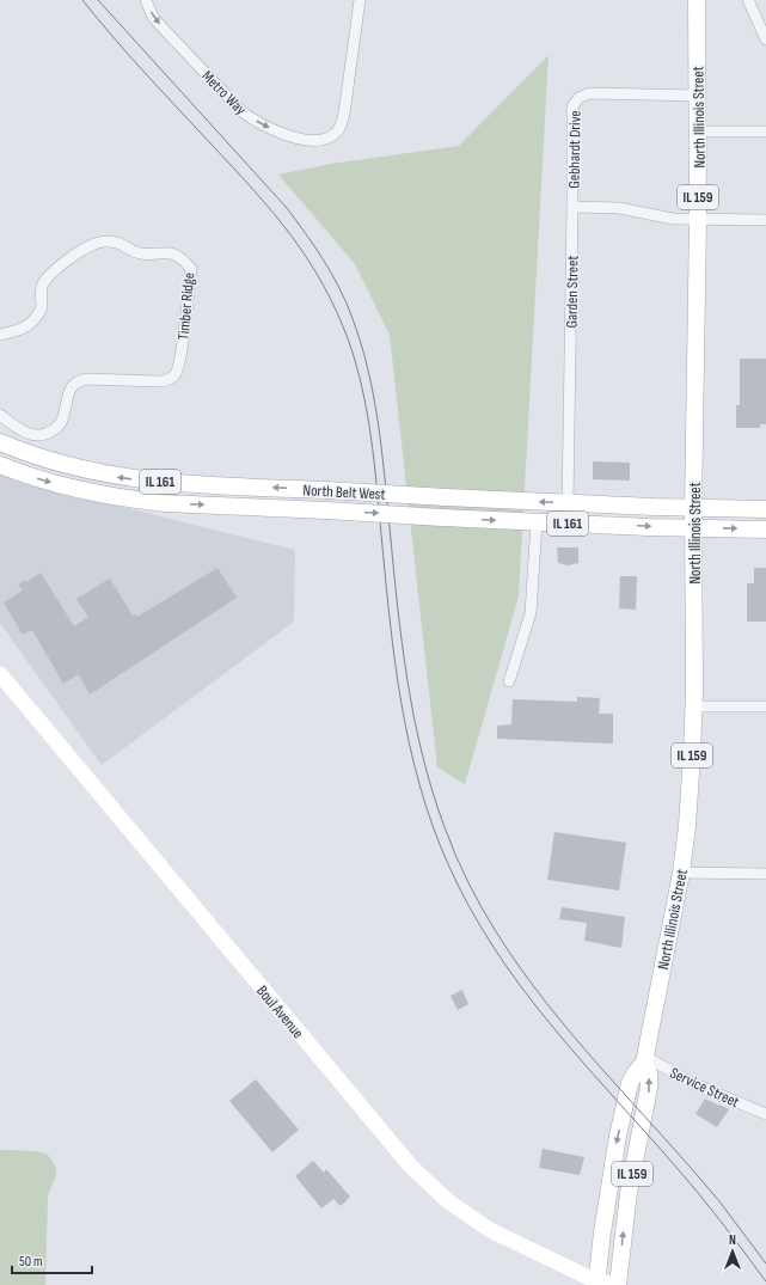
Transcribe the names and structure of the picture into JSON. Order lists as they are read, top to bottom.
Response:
{
  "streets": {
    "main road": [
      "North Illinois Street",
      "IL 159",
      "IL 161",
      "North Belt West"
    ],
    "street": [
      "Metro Way",
      "Gebhardt Drive",
      "Garden Street",
      "Timber Ridge",
      "Boul Avenue",
      "Service Street"
    ]
  },
  "crossings": [
    ["North Illinois Street", "Gebhardt Drive"],
    ["North Illinois Street", "IL 161"],
    ["North Illinois Street", "North Belt West"],
    ["North Illinois Street", "Boul Avenue"],
    ["North Illinois Street", "Service Street"],
    ["Gebhardt Drive", "Garden Street"],
    ["Garden Street", "North Belt West"],
    ["IL 161", "North Belt West"]
  ],
  "scale_bar": "50 m",
  "north": "top"
}
